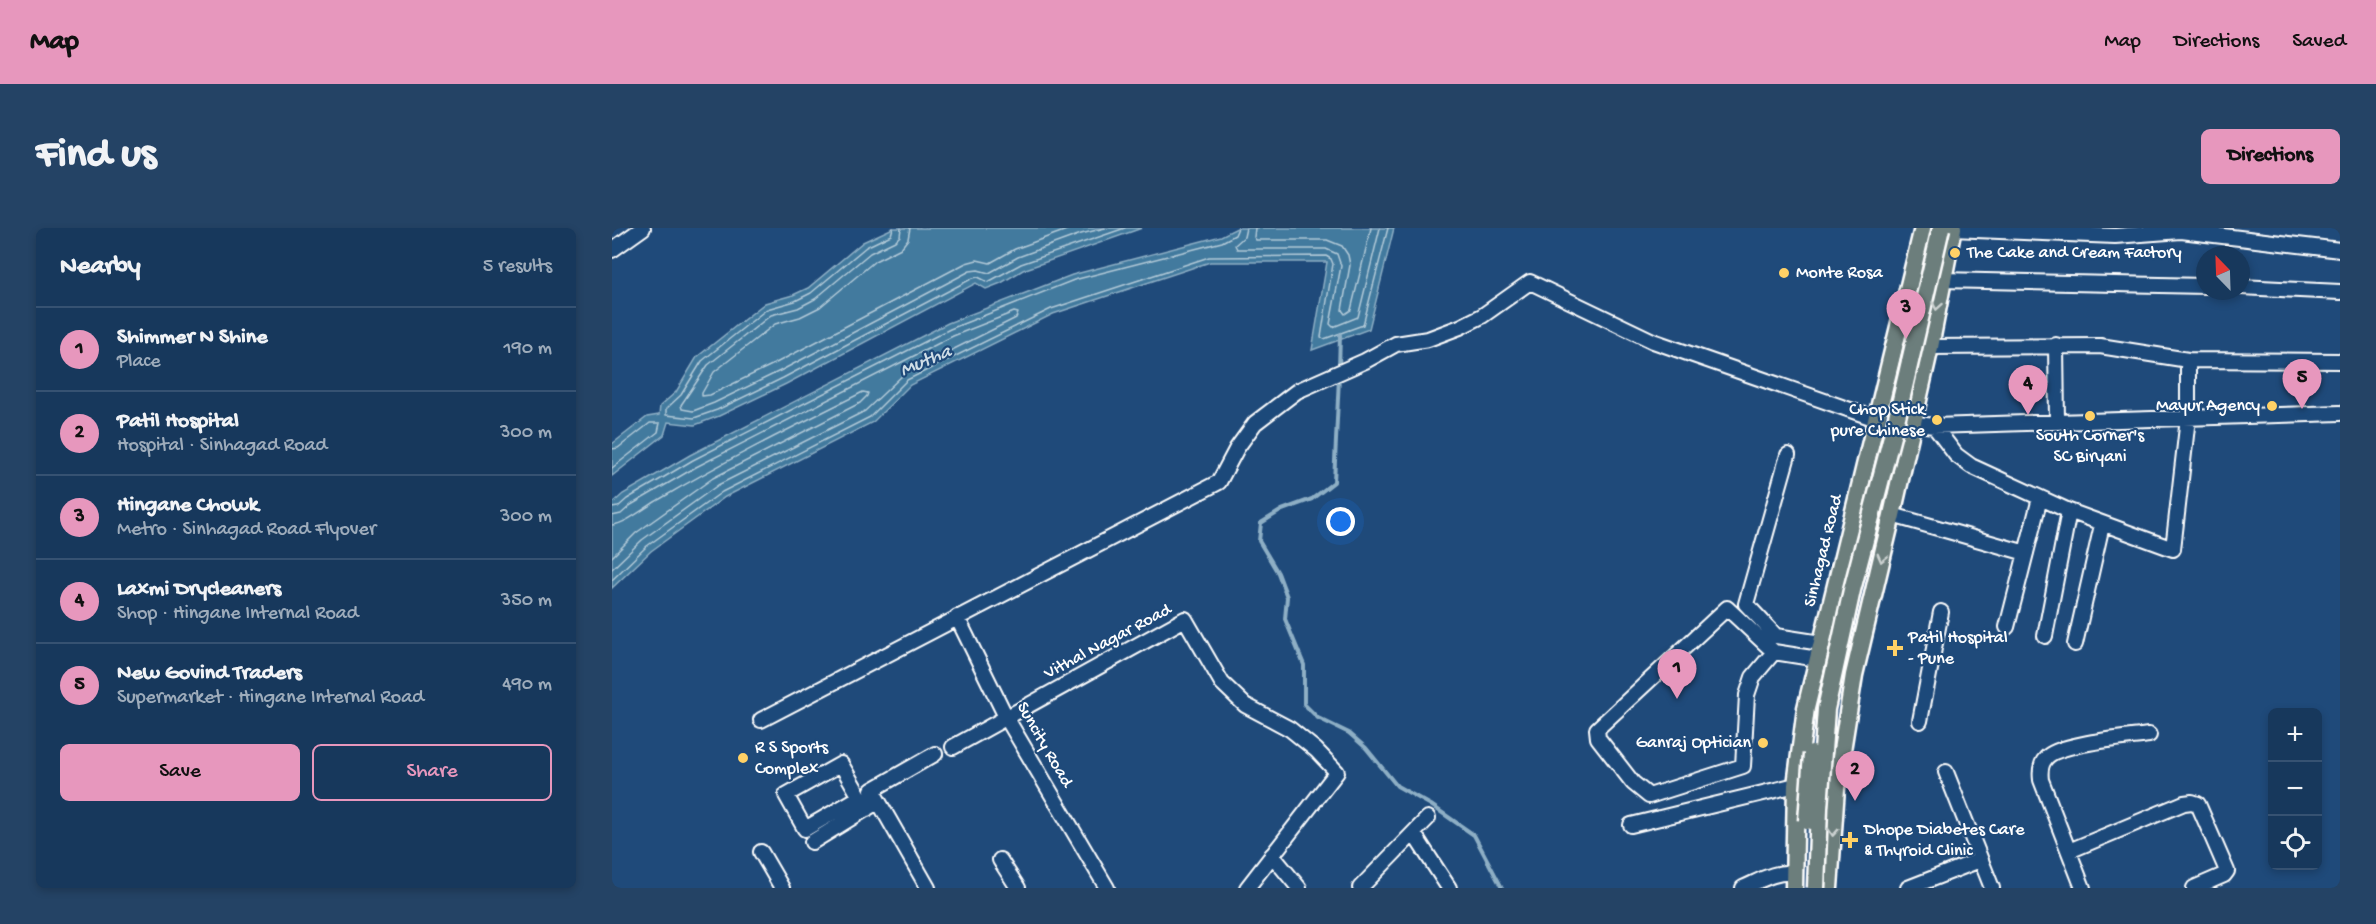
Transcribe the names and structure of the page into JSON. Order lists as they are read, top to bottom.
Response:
{
  "streets": {
    "main road": ["Sinhagad Road"],
    "street": ["Vithal Nagar Road", "Suncity Road"]
  },
  "crossings": [
    ["Vithal Nagar Road", "Suncity Road"]
  ],
  "water": ["Mutha"],
  "places": {
    "other": [
      "The Cake and Cream Factory",
      "Monte Rosa",
      "Mayur Agency",
      "South Corner's SC Biryani",
      "Chop Stick pure Chinese",
      "Ganraj Optician",
      "R S Sports Complex"
    ],
    "health": ["Patil Hospital - Pune", "Dhope Diabetes Care & Thyroid Clinic"]
  },
  "north": "top left",
  "page": {
    "header": "Map",
    "nav": ["Map", "Directions", "Saved"],
    "buttons": [
      "Directions",
      ["Save", "Share"]
    ],
    "title": "Find us",
    "heading": ["Nearby", "5 results"],
    "pins": [
      "3",
      "5",
      "4",
      "1",
      "2"
    ],
    "list": [
      {
        "mark": "1",
        "name": "Shimmer N Shine",
        "note": "Place",
        "value": "190 m"
      },
      {
        "mark": "2",
        "name": "Patil Hospital",
        "note": "Hospital · Sinhagad Road",
        "value": "300 m"
      },
      {
        "mark": "3",
        "name": "Hingane Chowk",
        "note": "Metro · Sinhagad Road Flyover",
        "value": "300 m"
      },
      {
        "mark": "4",
        "name": "Laxmi Drycleaners",
        "note": "Shop · Hingane Internal Road",
        "value": "350 m"
      },
      {
        "mark": "5",
        "name": "New Govind Traders",
        "note": "Supermarket · Hingane Internal Road",
        "value": "490 m"
      }
    ],
    "map_buttons": ["+", "−"]
  }
}
